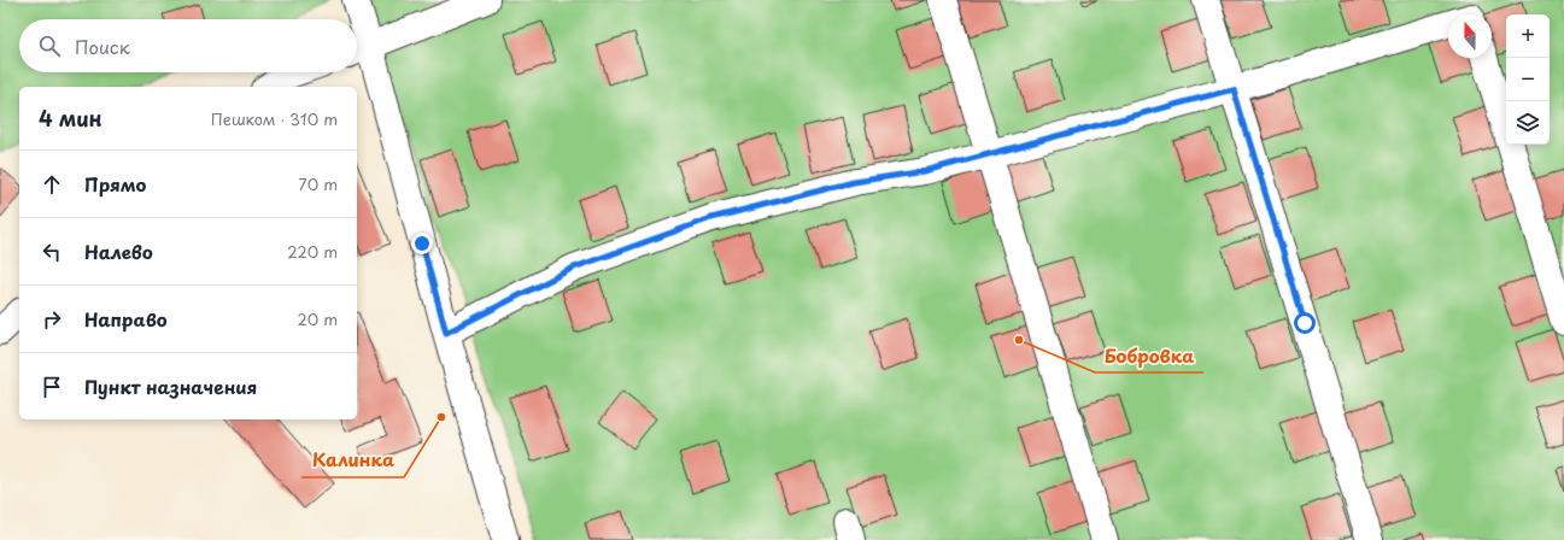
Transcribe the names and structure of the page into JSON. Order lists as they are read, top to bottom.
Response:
{
  "places": ["Бобровка", "Калинка"],
  "north": "top",
  "page": {
    "map_buttons": ["+", "−"],
    "search": "Поиск",
    "heading": ["4 мин", "Пешком · 310 m"],
    "list": [
      ["Прямо", "70 m"],
      ["Налево", "220 m"],
      ["Направо", "20 m"],
      "Пункт назначения"
    ]
  }
}
